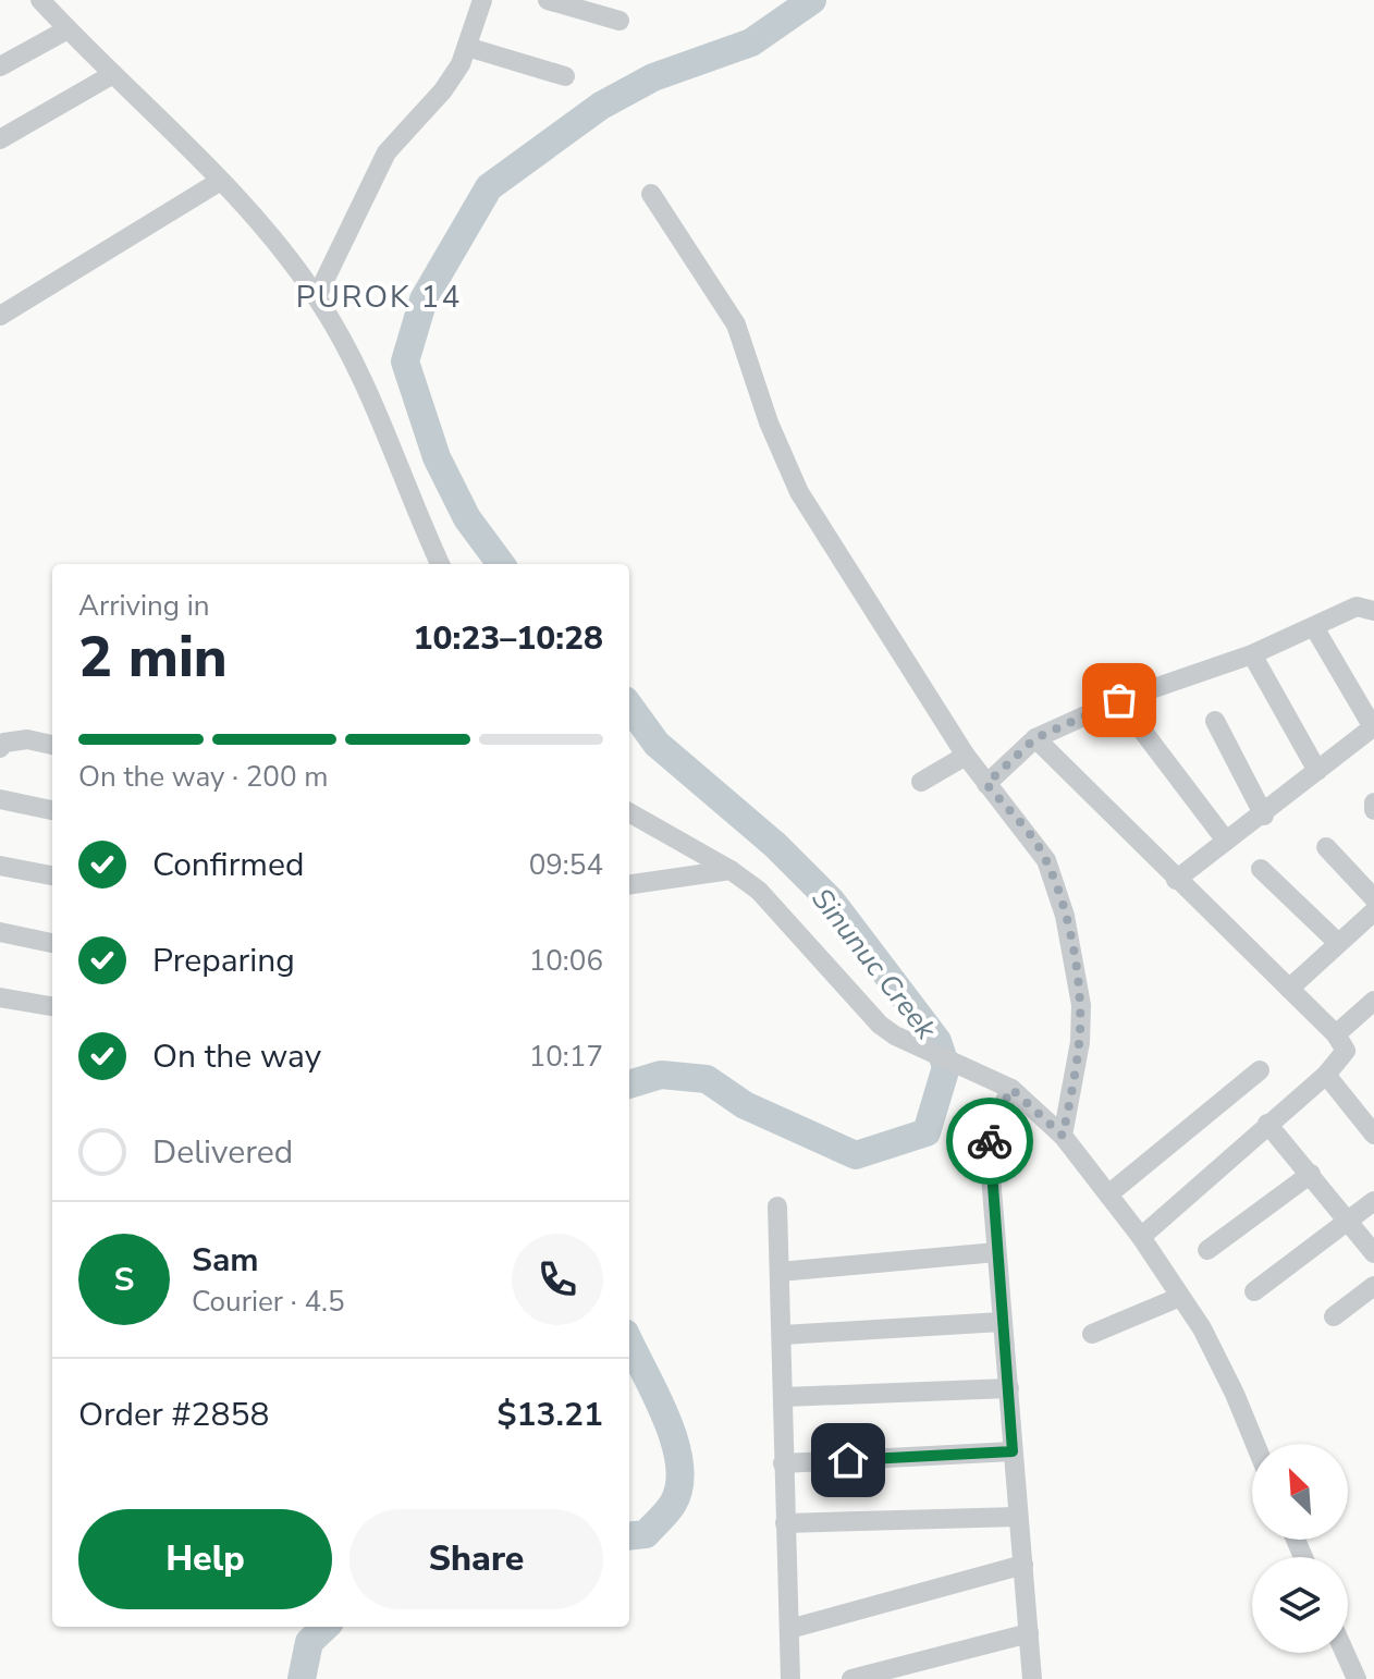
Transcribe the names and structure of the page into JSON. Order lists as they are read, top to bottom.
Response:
{
  "districts": ["PUROK 14"],
  "water": ["Sinunuc Creek"],
  "north": "top left",
  "page": {
    "heading": ["2 min", "Arriving in", "10:23–10:28"],
    "panel": [
      "Sam",
      "Courier · 4.5",
      "Order #2858",
      "$13.21"
    ],
    "bar": "On the way · 200 m",
    "list": [
      ["Confirmed", "09:54"],
      ["Preparing", "10:06"],
      ["On the way", "10:17"],
      "Delivered"
    ],
    "round": "S",
    "buttons": ["Help", "Share"]
  }
}
